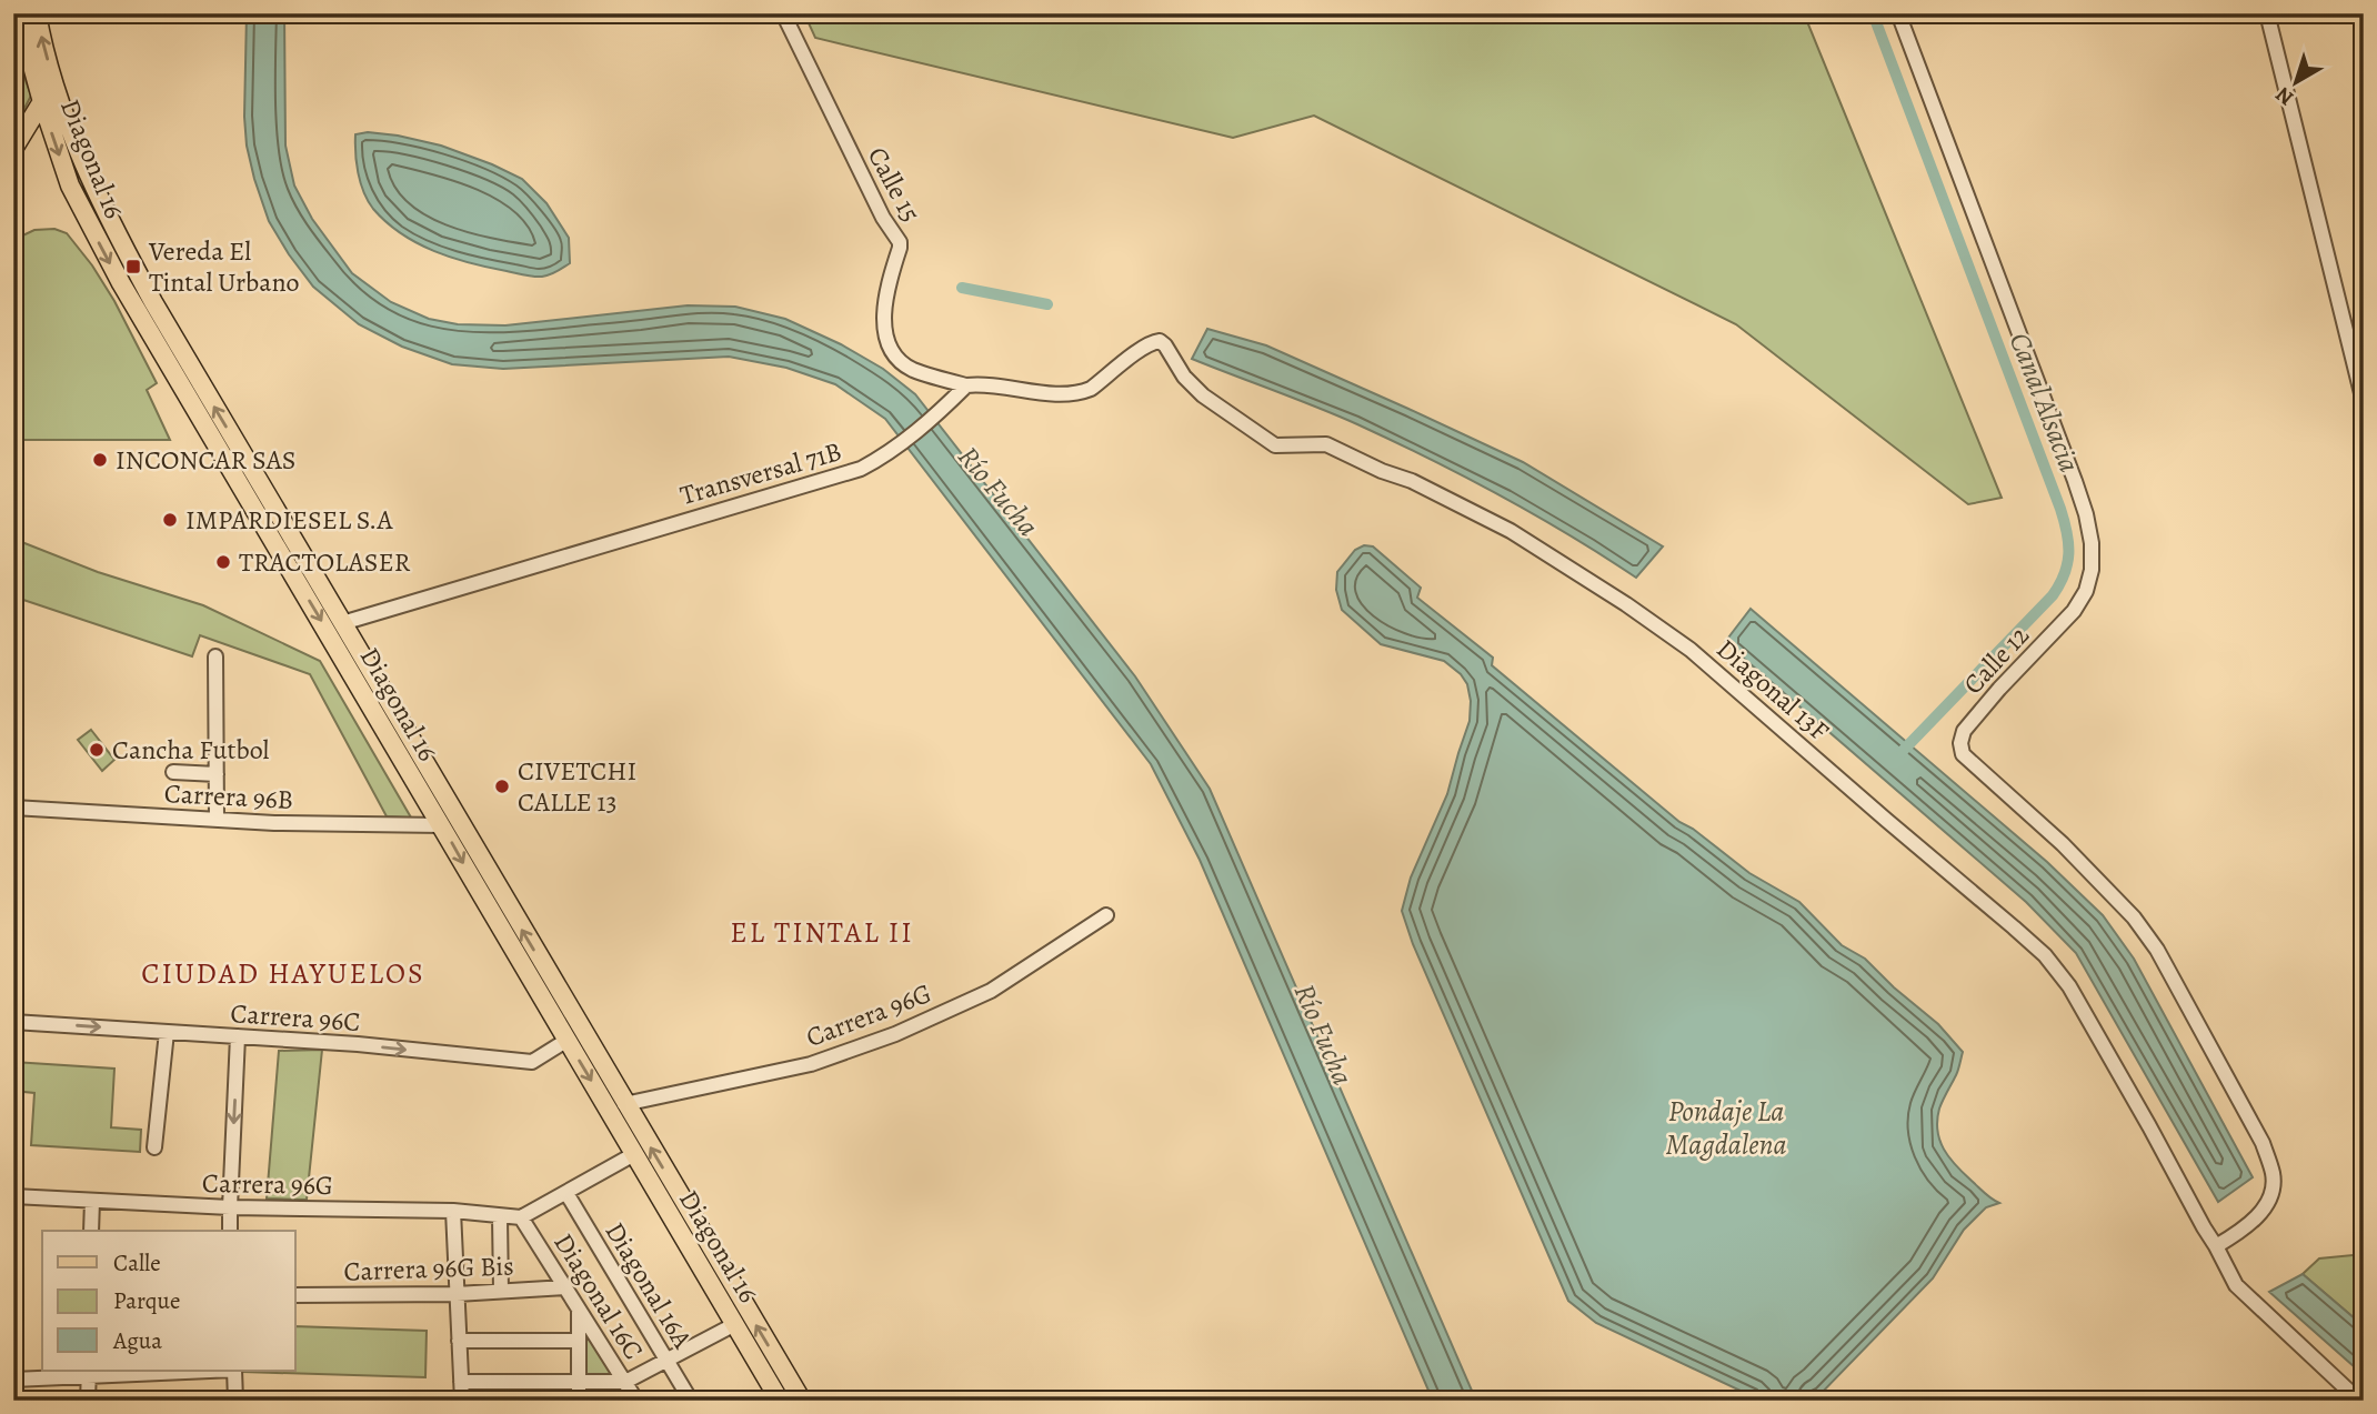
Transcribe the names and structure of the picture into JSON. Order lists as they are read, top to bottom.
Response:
{
  "streets": {
    "main road": ["Diagonal 16"],
    "street": [
      "Calle 15",
      "Transversal 71B",
      "Calle 12",
      "Diagonal 13F",
      "Carrera 96B",
      "Carrera 96G",
      "Carrera 96C",
      "Carrera 96G Bis",
      "Diagonal 16A",
      "Diagonal 16C"
    ]
  },
  "crossings": [
    ["Diagonal 16", "Transversal 71B"],
    ["Diagonal 16", "Carrera 96B"],
    ["Diagonal 16", "Carrera 96G"],
    ["Diagonal 16", "Carrera 96C"],
    ["Calle 15", "Transversal 71B"],
    ["Calle 15", "Diagonal 13F"],
    ["Transversal 71B", "Diagonal 13F"],
    ["Calle 12", "Diagonal 13F"],
    ["Carrera 96G", "Diagonal 16C"],
    ["Carrera 96G Bis", "Diagonal 16C"]
  ],
  "one_way": ["Carrera 96C"],
  "districts": ["EL TINTAL II", "CIUDAD HAYUELOS"],
  "water": ["Canal Alsacia", "Río Fucha", "Pondaje La Magdalena"],
  "places": {
    "transit": ["Vereda El Tintal Urbano"],
    "other": [
      "INCONCAR SAS",
      "IMPARDIESEL S.A",
      "TRACTOLASER",
      "Cancha Futbol",
      "CIVETCHI CALLE 13"
    ]
  },
  "legend": ["Calle", "Parque", "Agua"],
  "north": "bottom left"
}
